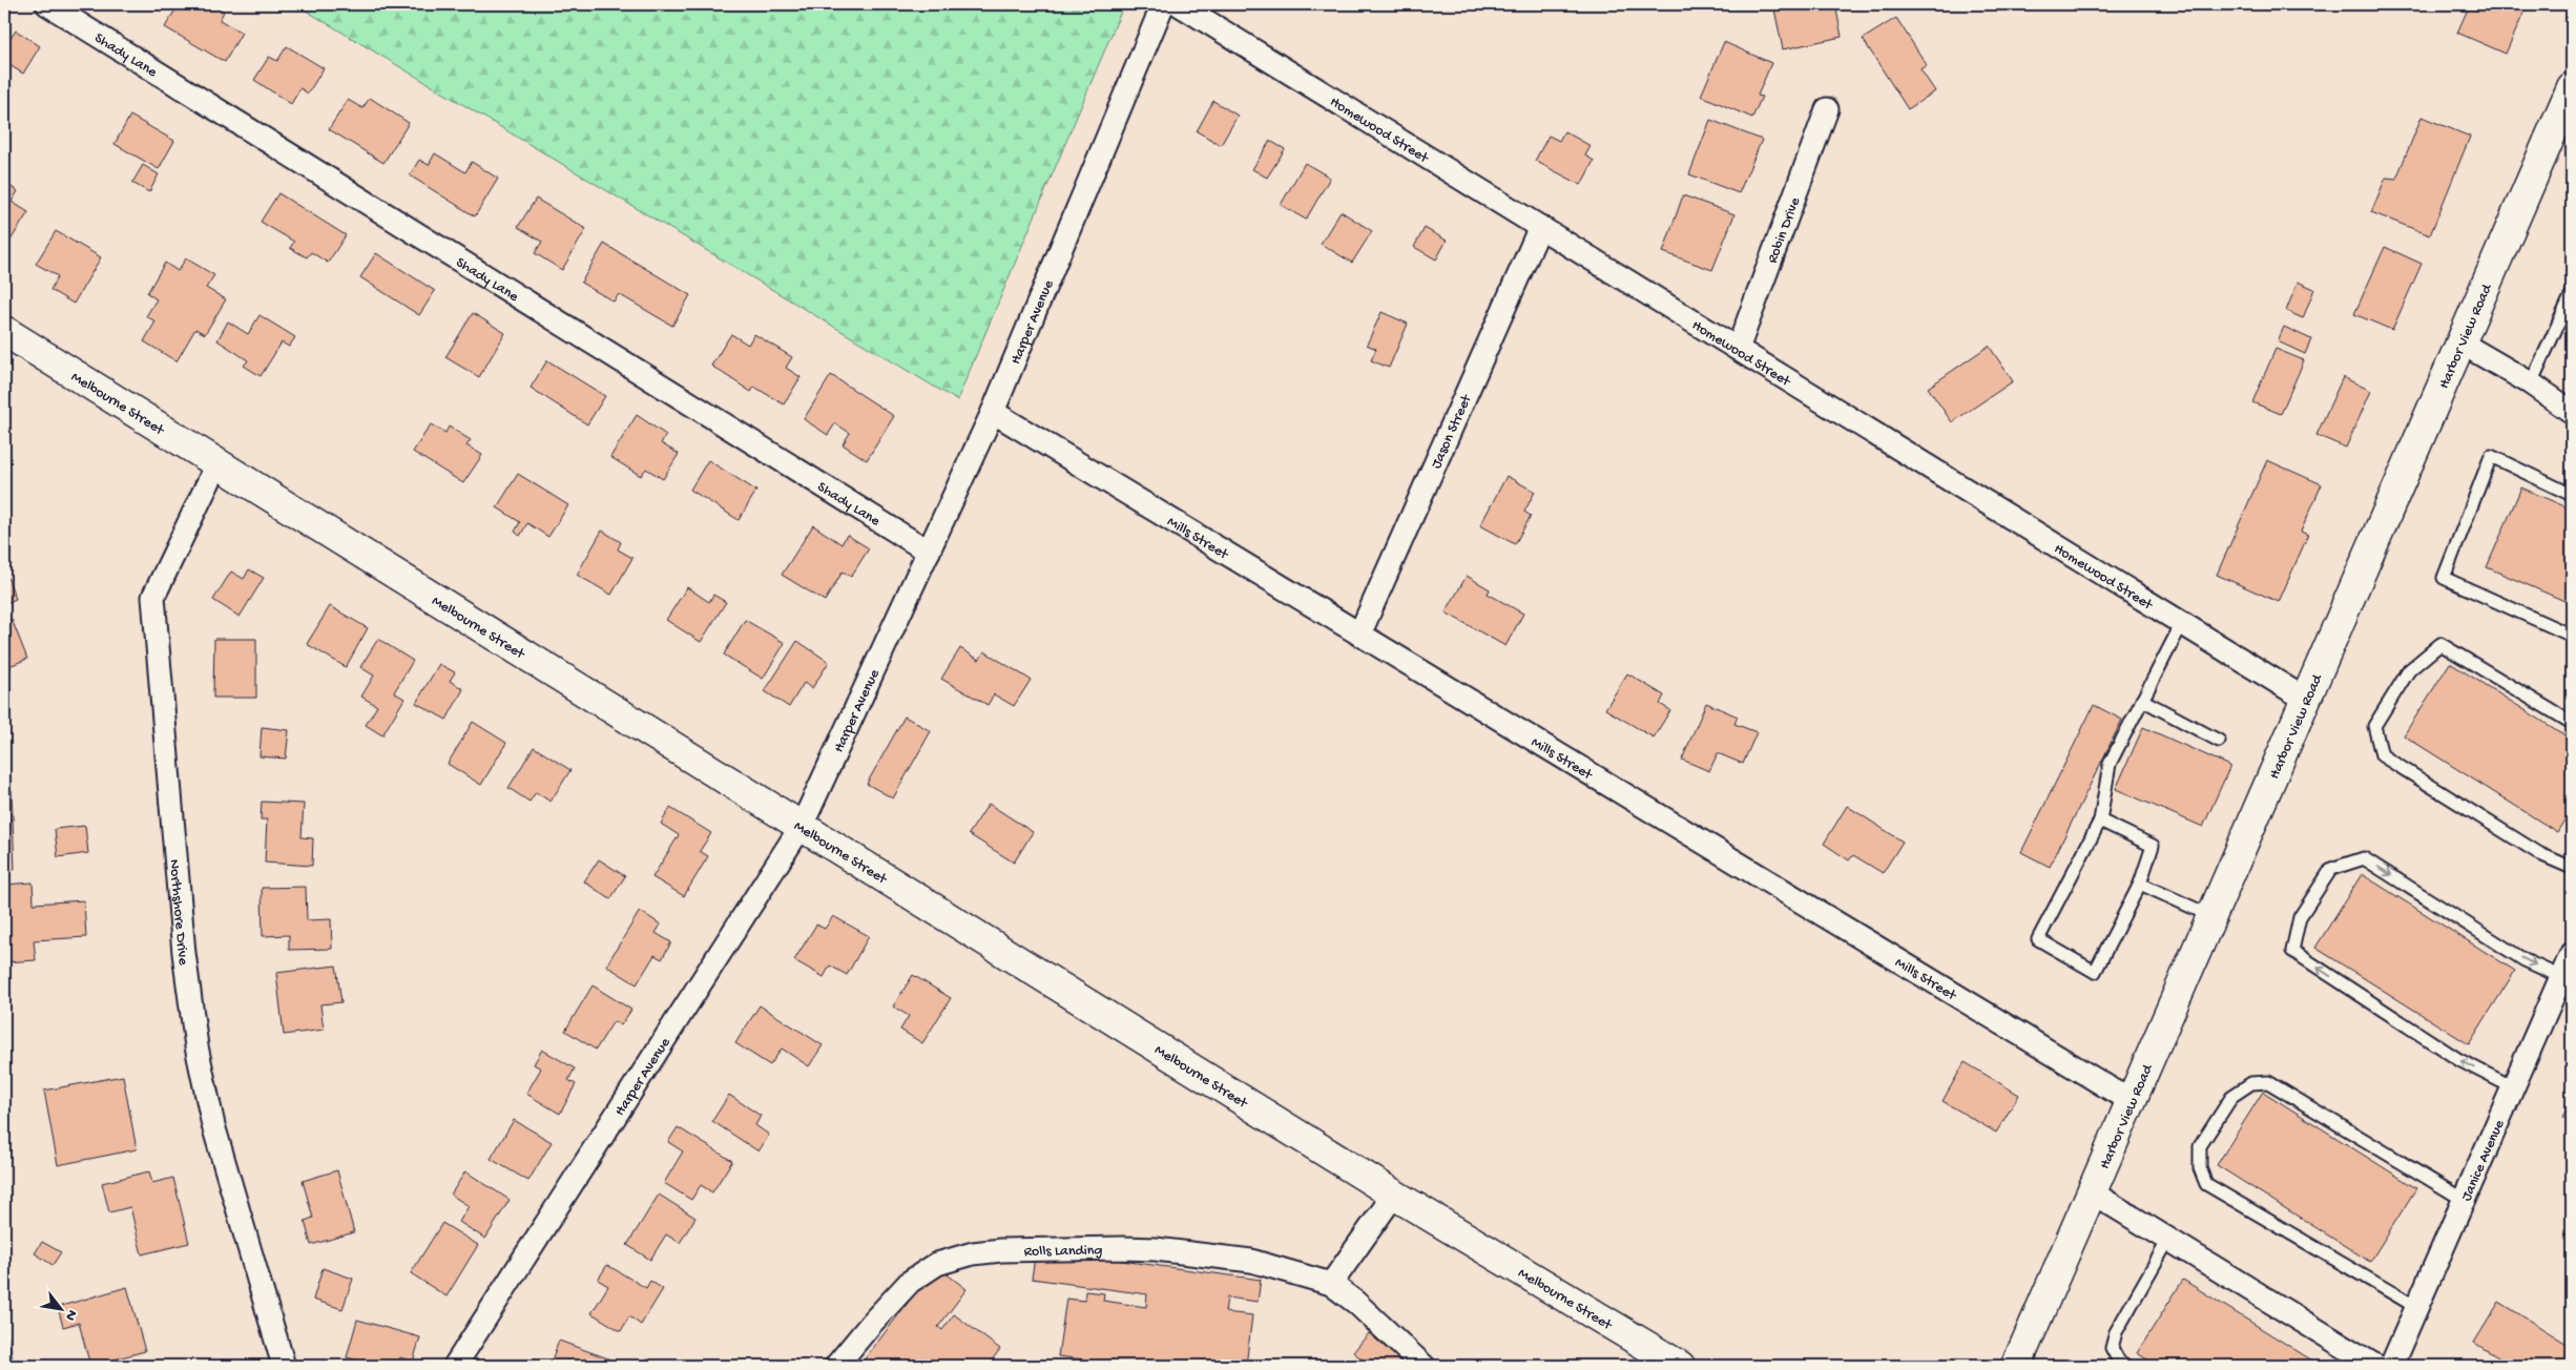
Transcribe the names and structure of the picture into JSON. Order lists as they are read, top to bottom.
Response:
{
  "streets": {
    "street": [
      "Shady Lane",
      "Homewood Street",
      "Robin Drive",
      "Harper Avenue",
      "Harbor View Road",
      "Melbourne Street",
      "Jason Street",
      "Mills Street",
      "Northshore Drive",
      "Janice Avenue",
      "Rolls Landing"
    ]
  },
  "crossings": [
    ["Shady Lane", "Harper Avenue"],
    ["Homewood Street", "Robin Drive"],
    ["Homewood Street", "Harbor View Road"],
    ["Homewood Street", "Jason Street"],
    ["Harper Avenue", "Melbourne Street"],
    ["Harper Avenue", "Mills Street"],
    ["Harbor View Road", "Mills Street"],
    ["Melbourne Street", "Northshore Drive"],
    ["Jason Street", "Mills Street"]
  ],
  "north": "bottom right"
}
